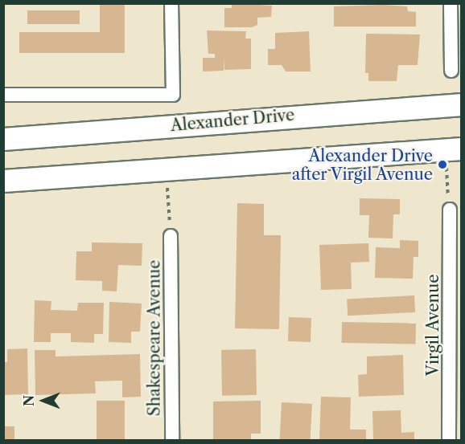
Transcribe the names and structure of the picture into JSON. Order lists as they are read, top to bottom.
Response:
{
  "streets": {
    "main road": ["Alexander Drive"],
    "street": ["Virgil Avenue", "Shakespeare Avenue"]
  },
  "places": ["Alexander Drive after Virgil Avenue"],
  "north": "left"
}
